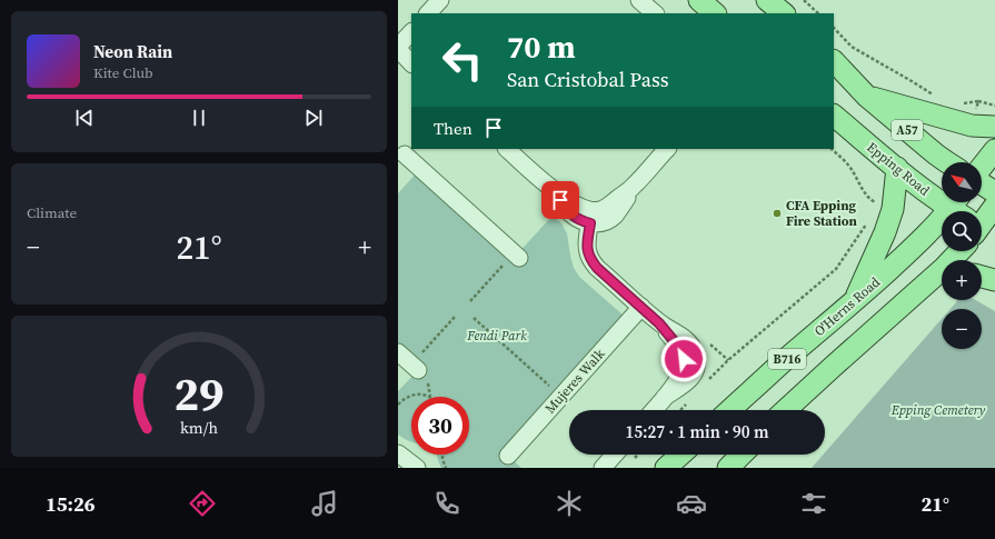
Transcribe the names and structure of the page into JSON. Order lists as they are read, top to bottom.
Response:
{
  "streets": {
    "main road": [
      "A57",
      "Epping Road",
      "O'Herns Road",
      "B716"
    ],
    "street": ["Mujeres Walk"]
  },
  "parks": ["Fendi Park", "Epping Cemetery"],
  "places": ["CFA Epping Fire Station"],
  "north": "top left",
  "page": {
    "turn": ["70 m", "San Cristobal Pass"],
    "song": ["Neon Rain", "Kite Club"],
    "then": "Then",
    "map_buttons": ["+", "−"],
    "tile": "Climate",
    "heat": ["−", "21°", "+"],
    "limit": "30",
    "trip": "15:27 · 1 min · 90 m",
    "tabs": ["15:26", "21°"],
    "gauge": ["29", "km/h"]
  }
}
